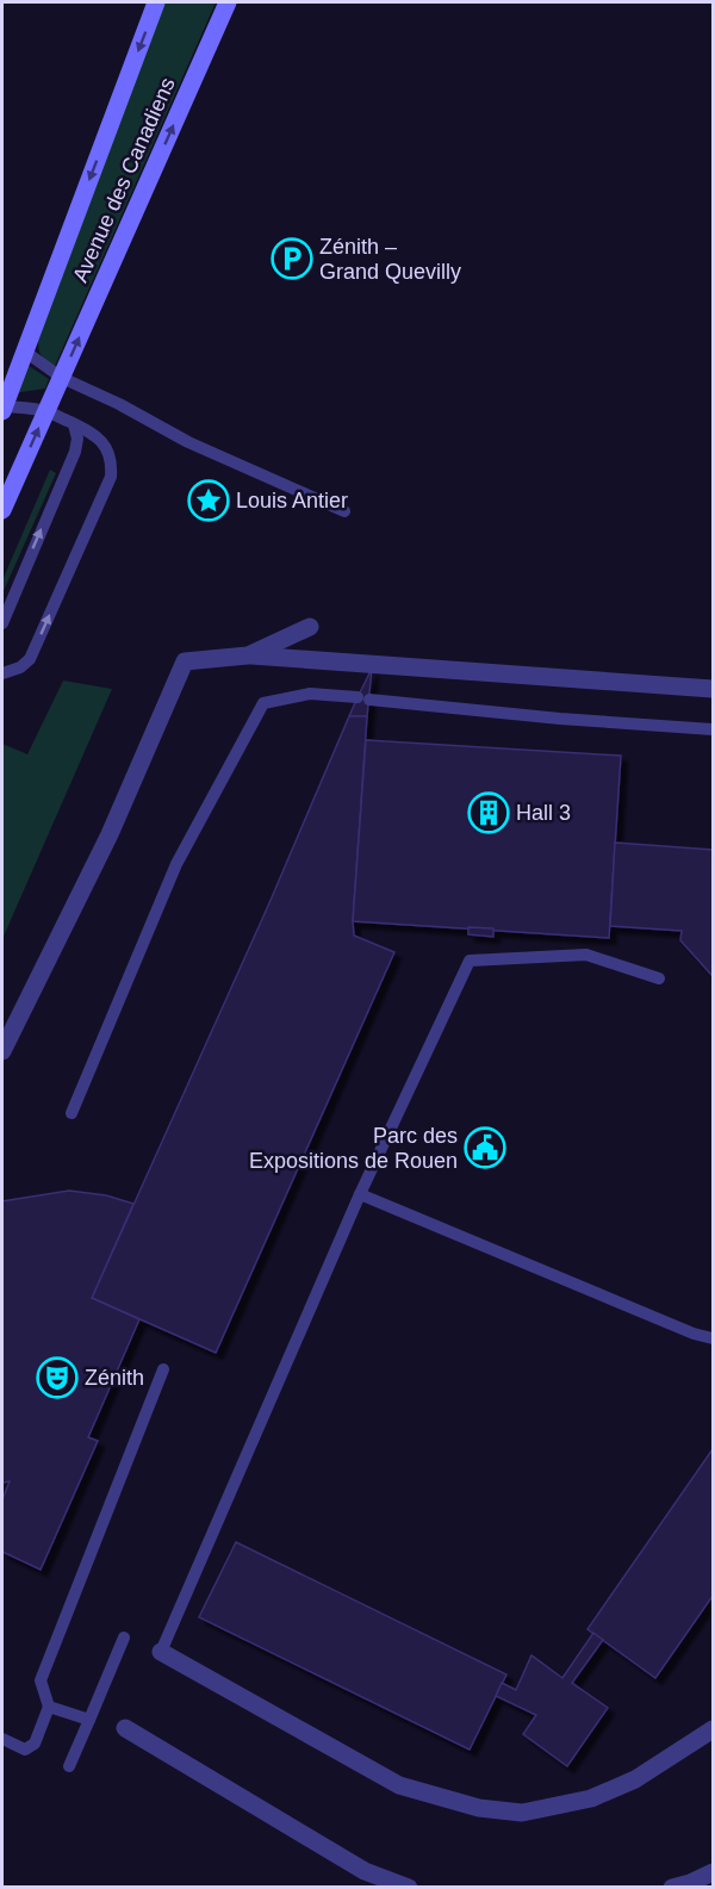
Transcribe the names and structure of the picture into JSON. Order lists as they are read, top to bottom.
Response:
{
  "streets": {
    "main road": ["Avenue des Canadiens"]
  },
  "places": {
    "parking": ["Zénith – Grand Quevilly"],
    "place": ["Louis Antier"],
    "building": ["Hall 3"],
    "public building": ["Parc des Expositions de Rouen"],
    "theatre": ["Zénith"]
  }
}
